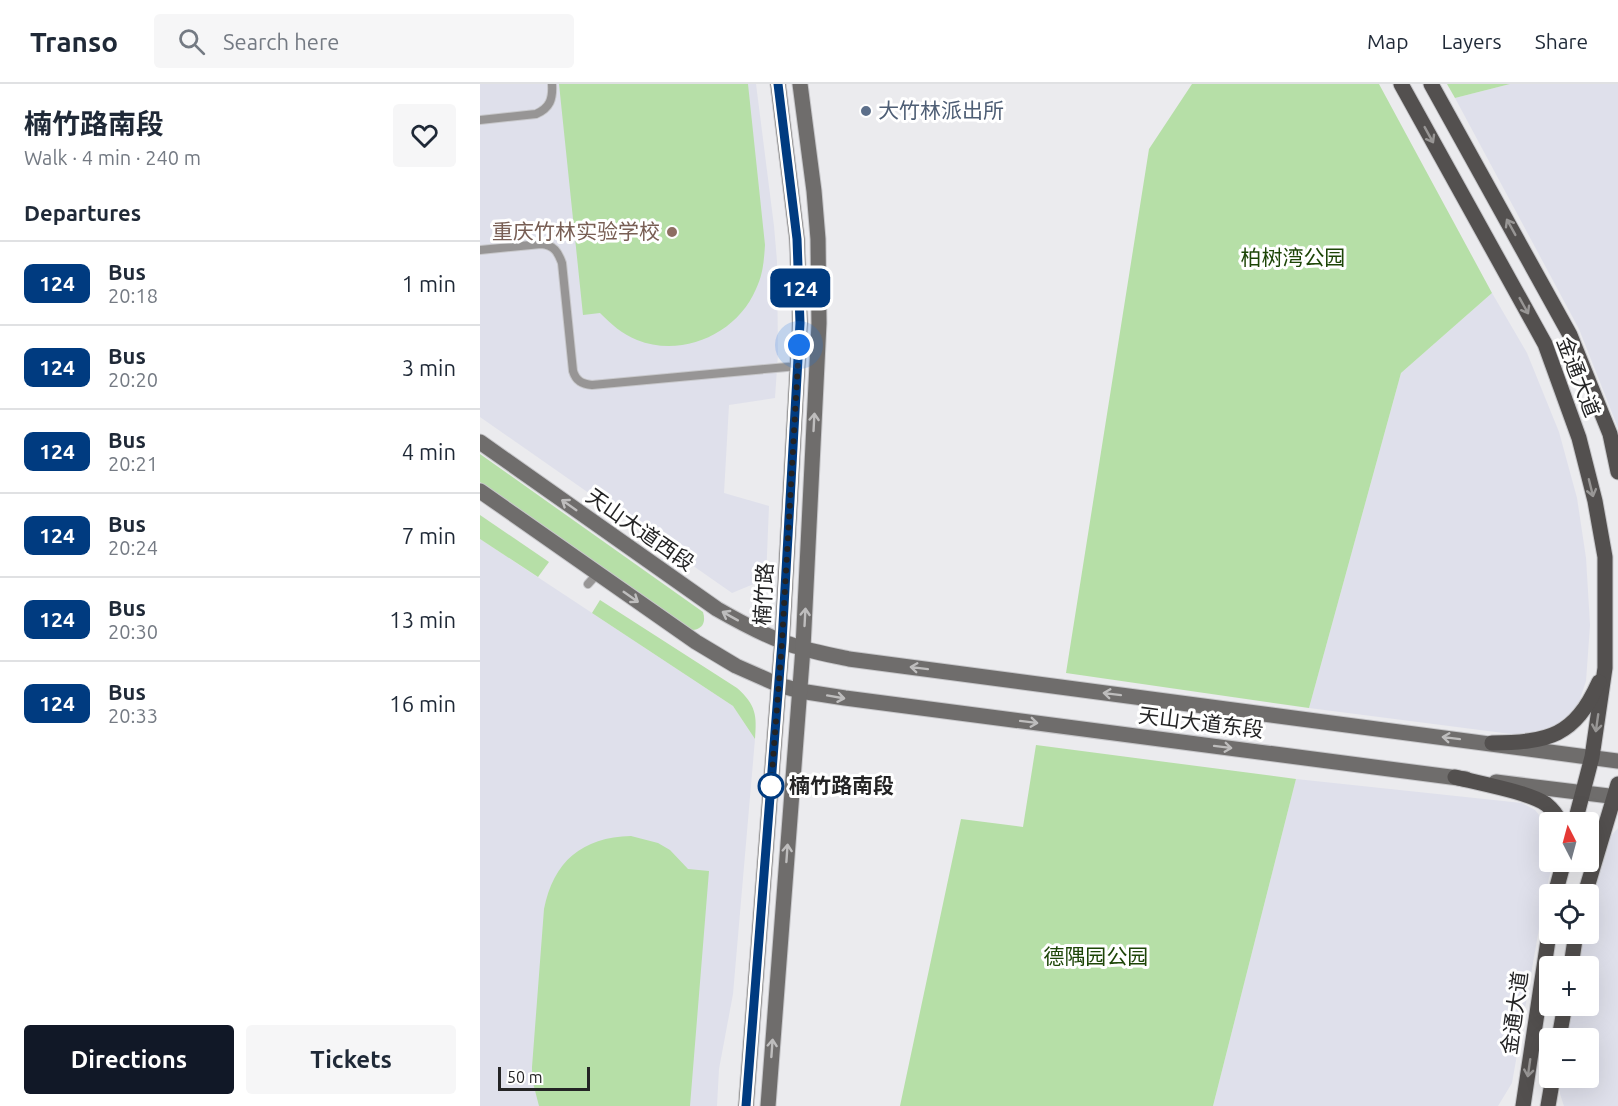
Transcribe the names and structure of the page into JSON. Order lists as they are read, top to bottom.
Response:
{
  "streets": {
    "main road": [
      "金通大道",
      "天山大道西段",
      "楠竹路",
      "天山大道东段"
    ]
  },
  "crossings": [
    ["金通大道", "天山大道东段"],
    ["天山大道西段", "楠竹路"],
    ["天山大道西段", "天山大道东段"],
    ["楠竹路", "天山大道东段"]
  ],
  "parks": ["柏树湾公园", "德隅园公园"],
  "places": ["大竹林派出所", "重庆竹林实验学校", "楠竹路南段"],
  "lines": ["bus line 124"],
  "scale_bar": "50 m",
  "north": "top",
  "page": {
    "header": "Transo",
    "search": "Search here",
    "nav": ["Map", "Layers", "Share"],
    "heading": [
      ["楠竹路南段", "Walk · 4 min · 240 m"],
      "Departures"
    ],
    "on_map": "124",
    "list": [
      {
        "mark": "124",
        "name": "Bus",
        "note": "20:18",
        "value": "1 min"
      },
      {
        "mark": "124",
        "name": "Bus",
        "note": "20:20",
        "value": "3 min"
      },
      {
        "mark": "124",
        "name": "Bus",
        "note": "20:21",
        "value": "4 min"
      },
      {
        "mark": "124",
        "name": "Bus",
        "note": "20:24",
        "value": "7 min"
      },
      {
        "mark": "124",
        "name": "Bus",
        "note": "20:30",
        "value": "13 min"
      },
      {
        "mark": "124",
        "name": "Bus",
        "note": "20:33",
        "value": "16 min"
      }
    ],
    "map_buttons": ["+", "−"],
    "buttons": ["Directions", "Tickets"],
    "scale": "50 m"
  }
}
